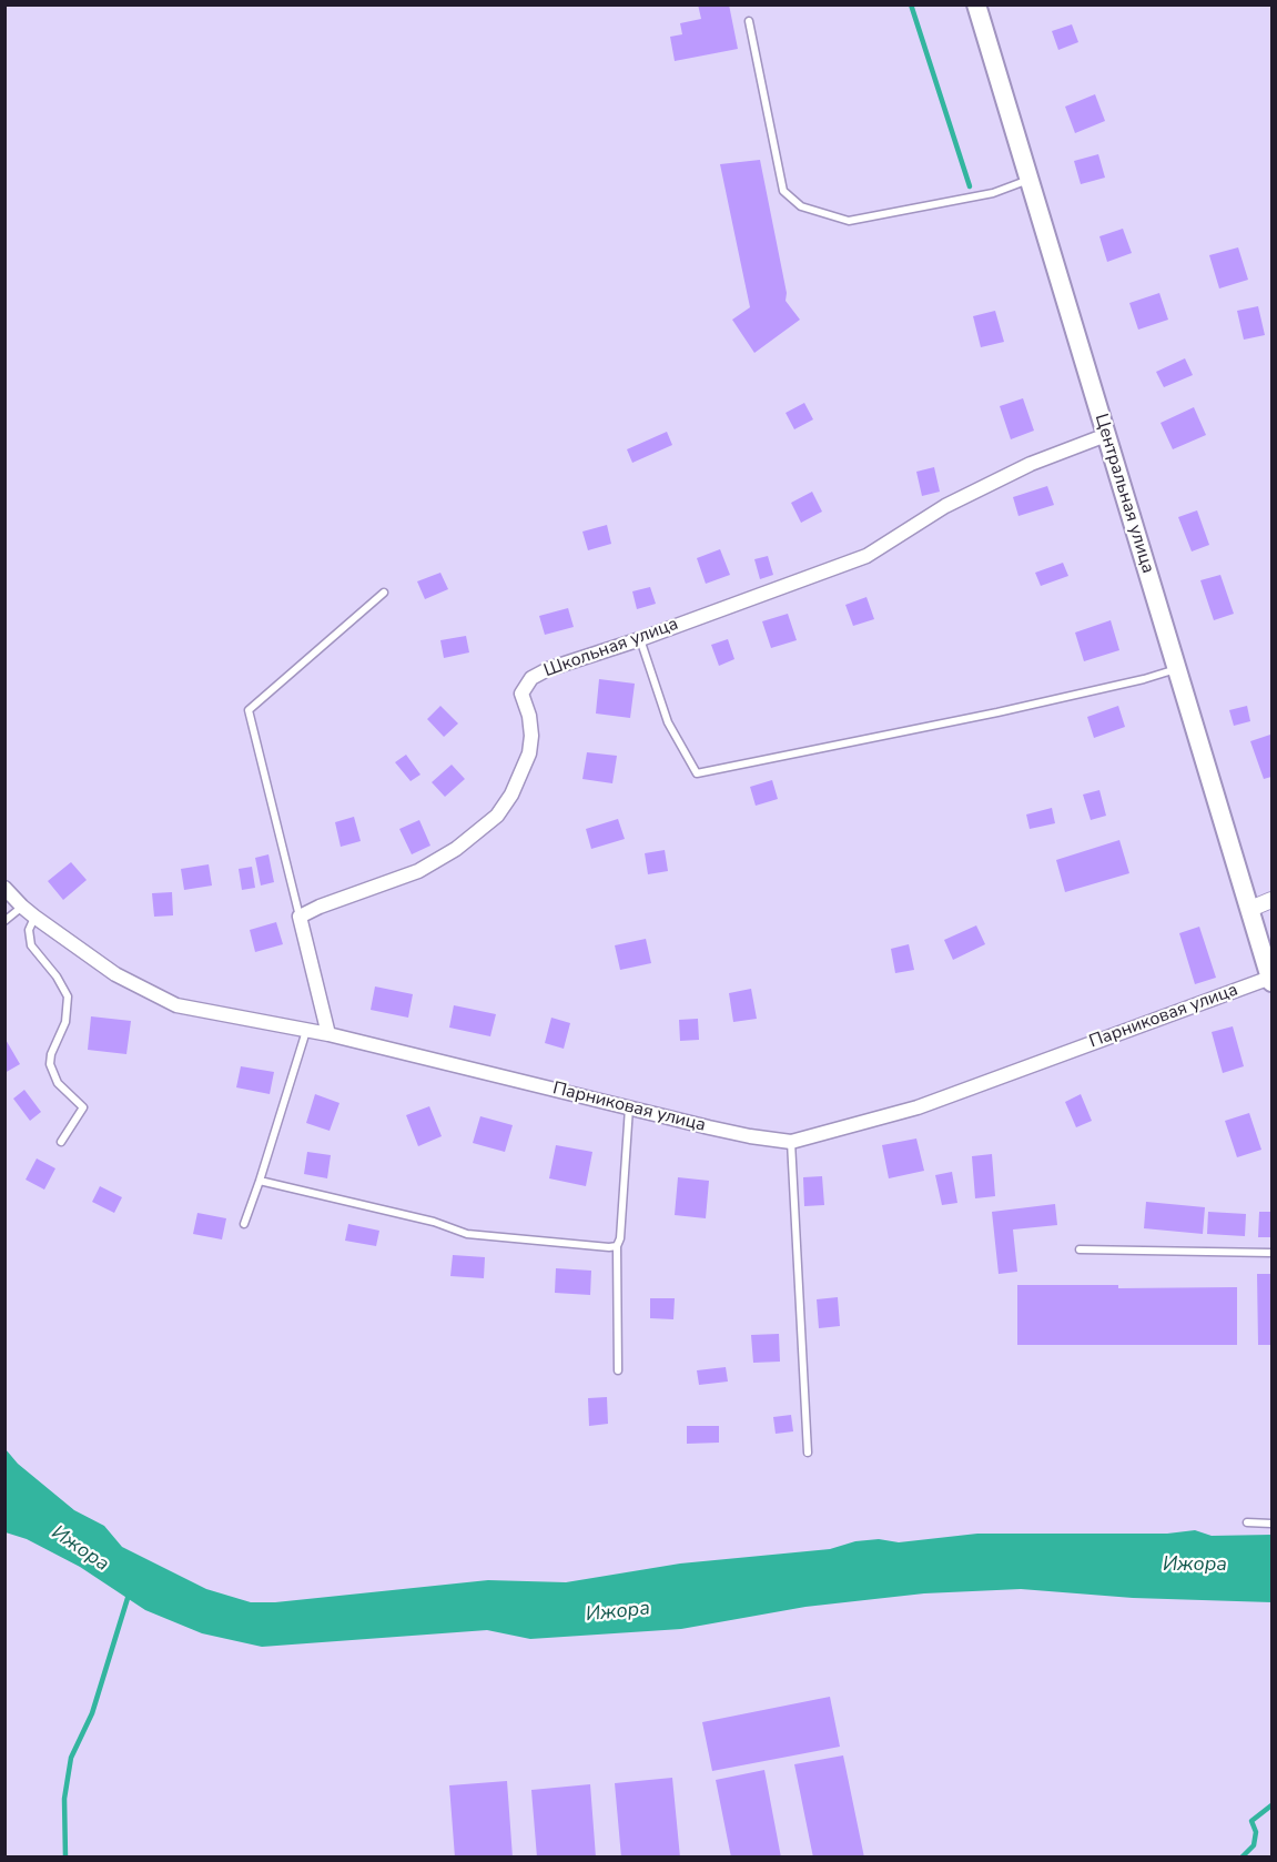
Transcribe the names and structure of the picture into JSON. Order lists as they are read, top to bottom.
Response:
{
  "streets": {
    "main road": ["Центральная улица"],
    "street": ["Школьная улица", "Парниковая улица"]
  },
  "crossings": [
    ["Центральная улица", "Школьная улица"],
    ["Центральная улица", "Парниковая улица"]
  ],
  "water": ["Ижора"]
}
